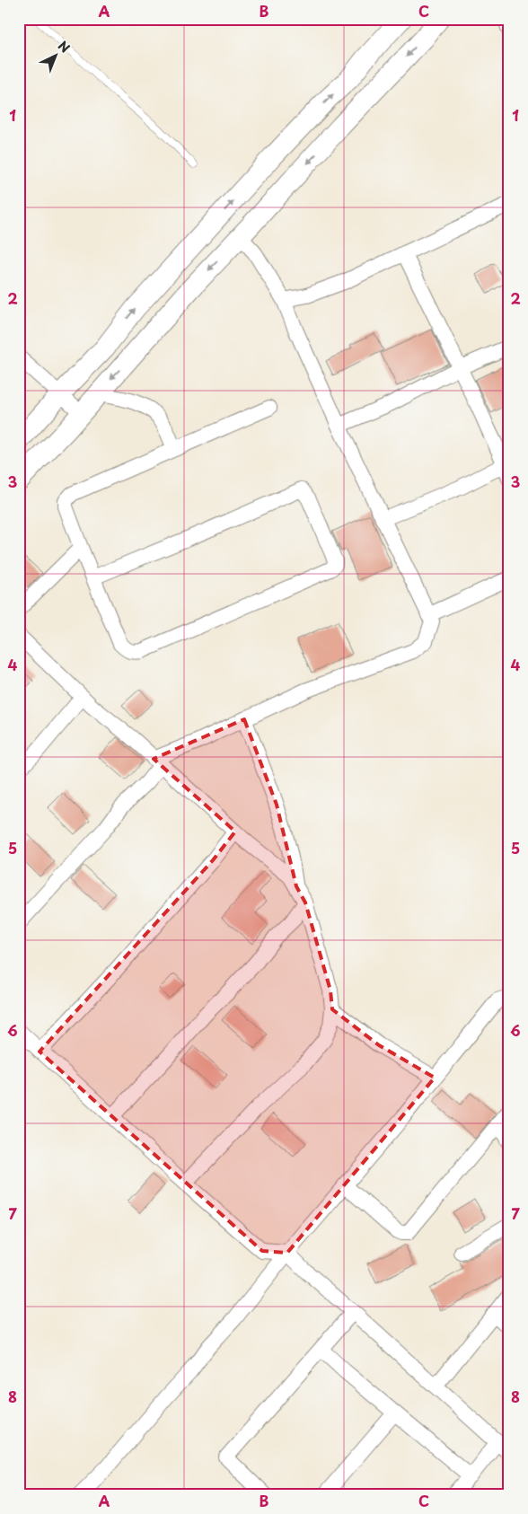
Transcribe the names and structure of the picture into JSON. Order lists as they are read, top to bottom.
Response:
{
  "north": "top right",
  "grid": {
    "columns": ["A", "B", "C"],
    "rows": [
      "1",
      "2",
      "3",
      "4",
      "5",
      "6",
      "7",
      "8"
    ]
  }
}
